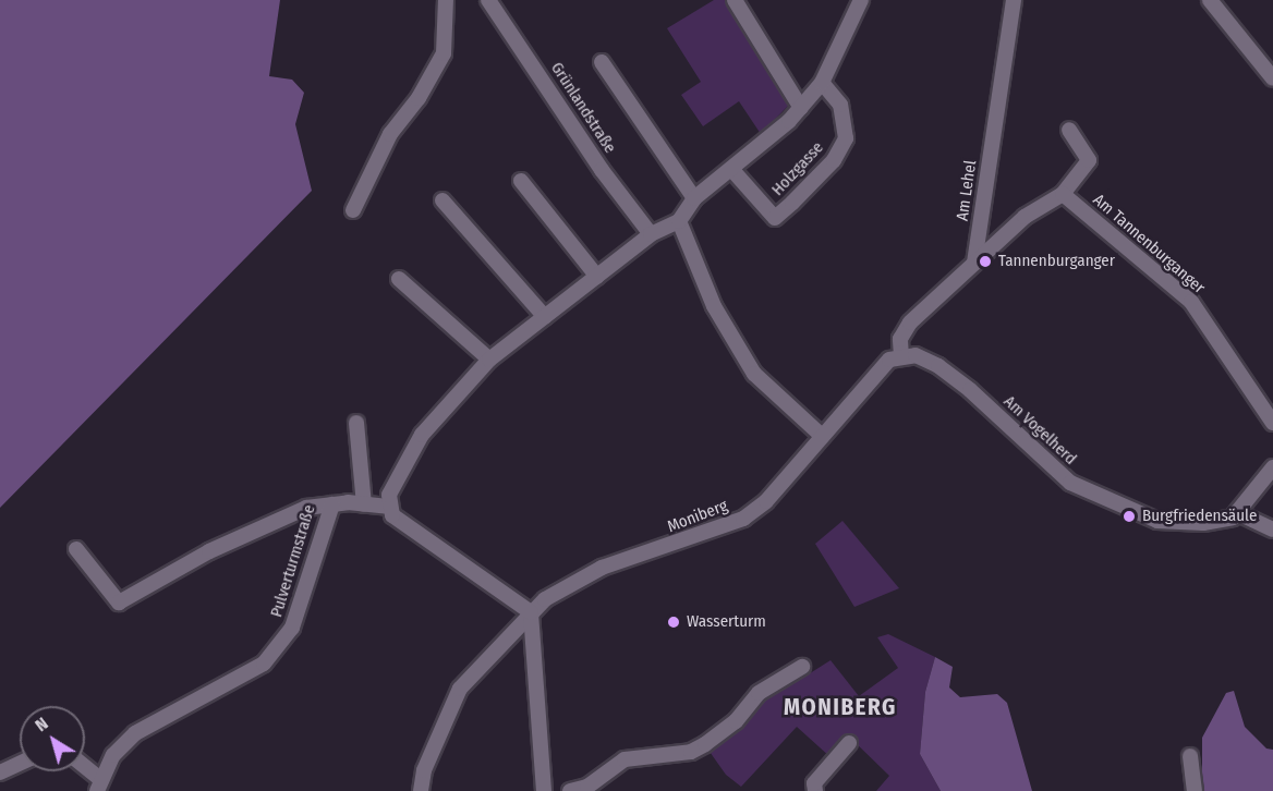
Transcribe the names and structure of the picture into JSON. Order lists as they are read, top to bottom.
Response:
{
  "streets": {
    "street": [
      "Grünlandstraße",
      "Holzgasse",
      "Am Lehel",
      "Am Tannenburganger",
      "Am Vogelherd",
      "Moniberg",
      "Pulverturmstraße"
    ]
  },
  "crossings": [
    ["Am Vogelherd", "Moniberg"]
  ],
  "districts": ["MONIBERG"],
  "places": ["Tannenburganger", "Burgfriedensäule", "Wasserturm"],
  "north": "top left"
}
